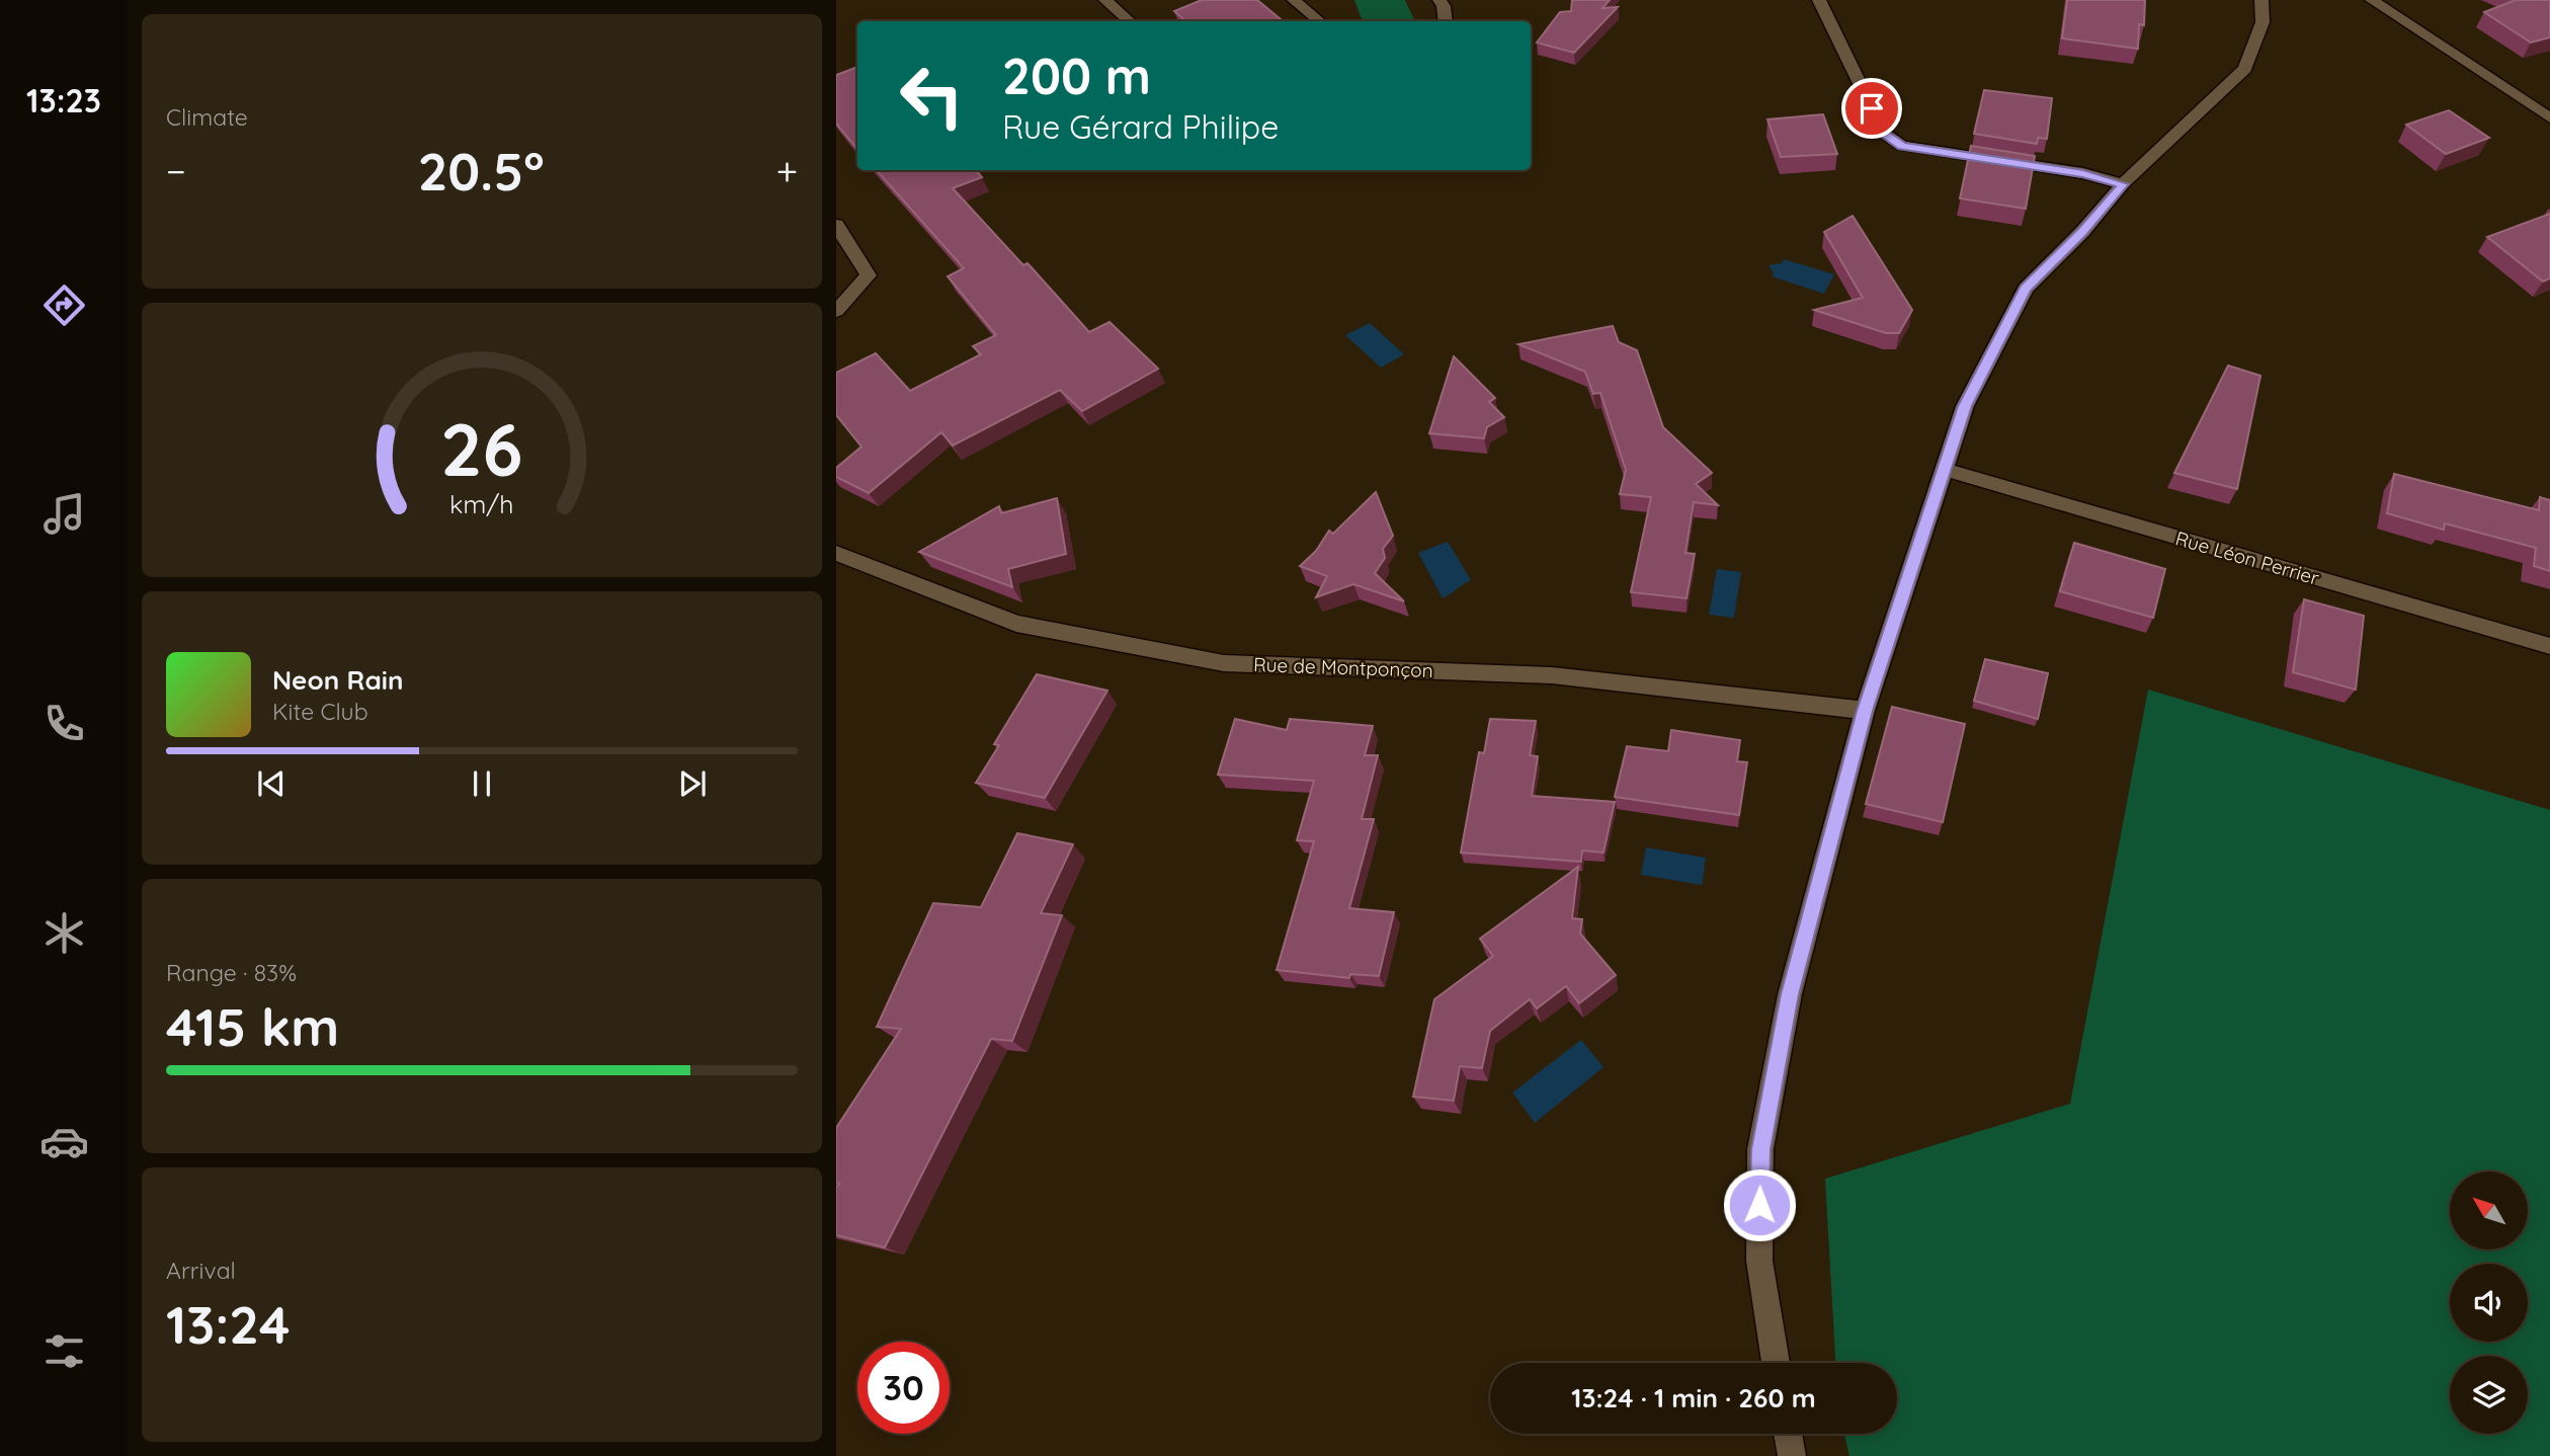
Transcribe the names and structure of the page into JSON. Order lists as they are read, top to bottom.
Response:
{
  "streets": {
    "street": ["Rue Léon Perrier", "Rue de Montponçon"]
  },
  "north": "top left",
  "page": {
    "tabs": "13:23",
    "tile": [
      "Climate",
      ["Range · 83%", "415 km"],
      ["Arrival", "13:24"]
    ],
    "turn": ["200 m", "Rue Gérard Philipe"],
    "heat": ["−", "20.5°", "+"],
    "song": ["Neon Rain", "Kite Club"],
    "limit": "30",
    "trip": "13:24 · 1 min · 260 m",
    "gauge": ["26", "km/h"]
  }
}
